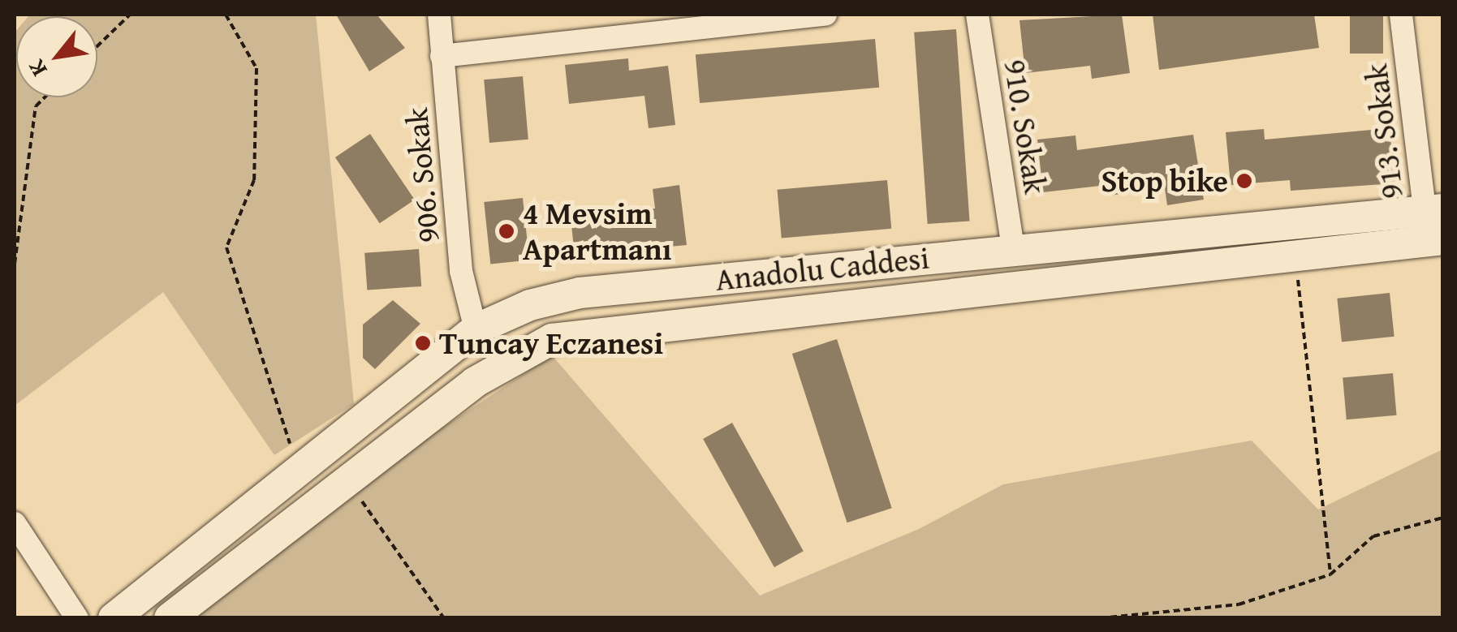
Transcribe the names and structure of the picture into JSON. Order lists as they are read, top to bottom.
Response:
{
  "streets": {
    "main road": ["Anadolu Caddesi"],
    "street": ["910. Sokak", "913. Sokak", "906. Sokak"]
  },
  "crossings": [
    ["910. Sokak", "Anadolu Caddesi"],
    ["913. Sokak", "Anadolu Caddesi"],
    ["906. Sokak", "Anadolu Caddesi"]
  ],
  "places": ["Stop bike", "4 Mevsim Apartmanı", "Tuncay Eczanesi"],
  "north": "bottom left"
}
